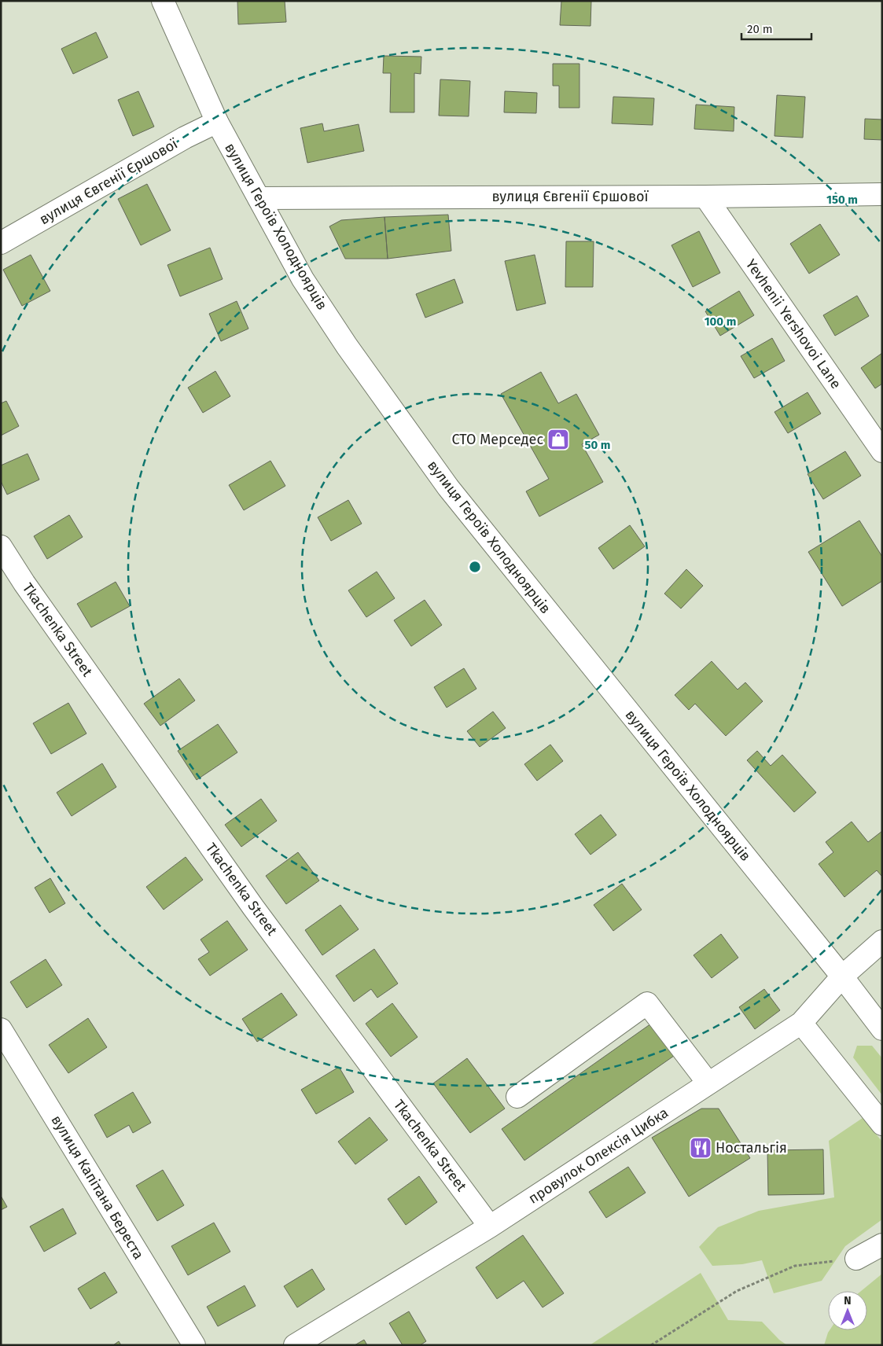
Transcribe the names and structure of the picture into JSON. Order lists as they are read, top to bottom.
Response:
{
  "streets": {
    "street": [
      "вулиця Євгенії Єршової",
      "вулиця Героїв Холодноярців",
      "Yevhenii Yershovoi Lane",
      "Tkachenka Street",
      "провулок Олексія Цибка",
      "вулиця Капітана Береста"
    ]
  },
  "crossings": [
    ["вулиця Євгенії Єршової", "вулиця Героїв Холодноярців"],
    ["вулиця Євгенії Єршової", "Yevhenii Yershovoi Lane"],
    ["вулиця Героїв Холодноярців", "провулок Олексія Цибка"],
    ["Tkachenka Street", "провулок Олексія Цибка"]
  ],
  "places": {
    "shop": ["СТО Мерседес"],
    "restaurant": ["Ностальгія"]
  },
  "scale_bar": "20 m",
  "north": "top",
  "rings": ["150 m", "100 m", "50 m"]
}
